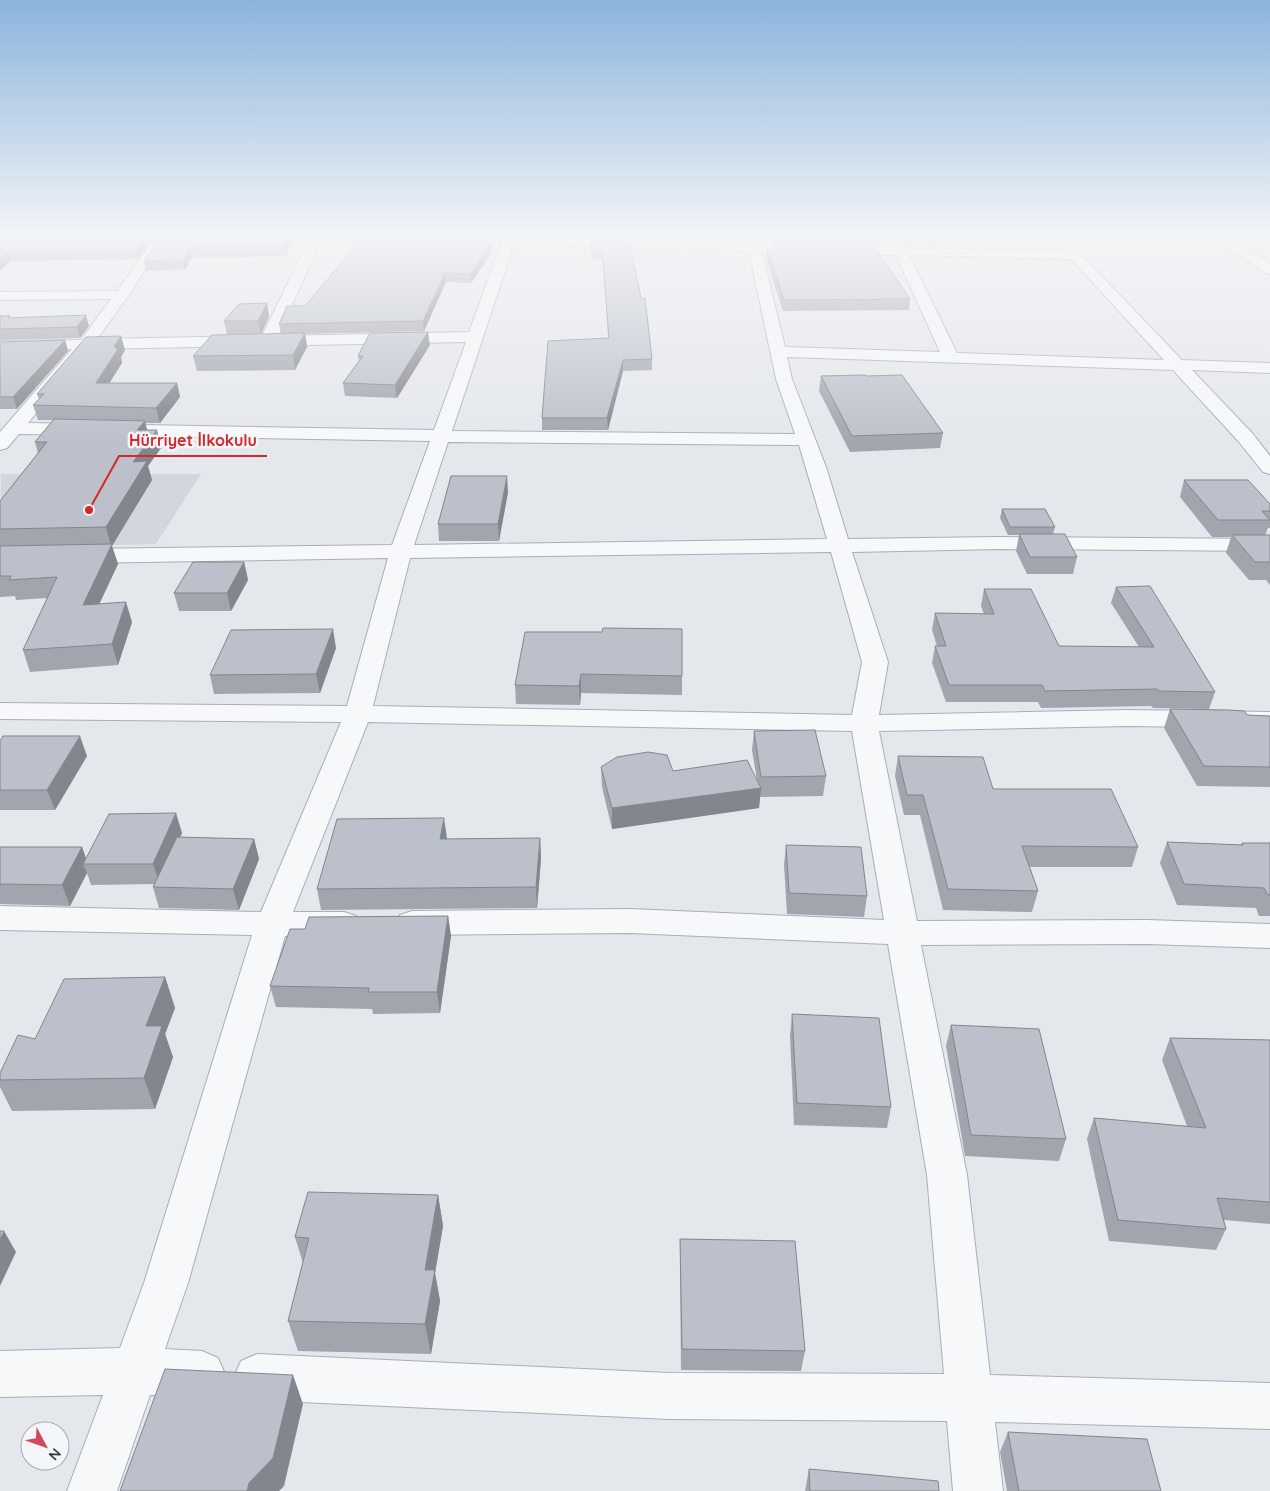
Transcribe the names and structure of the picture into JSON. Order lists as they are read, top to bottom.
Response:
{
  "places": ["Hürriyet İlkokulu"],
  "north": "bottom right"
}
